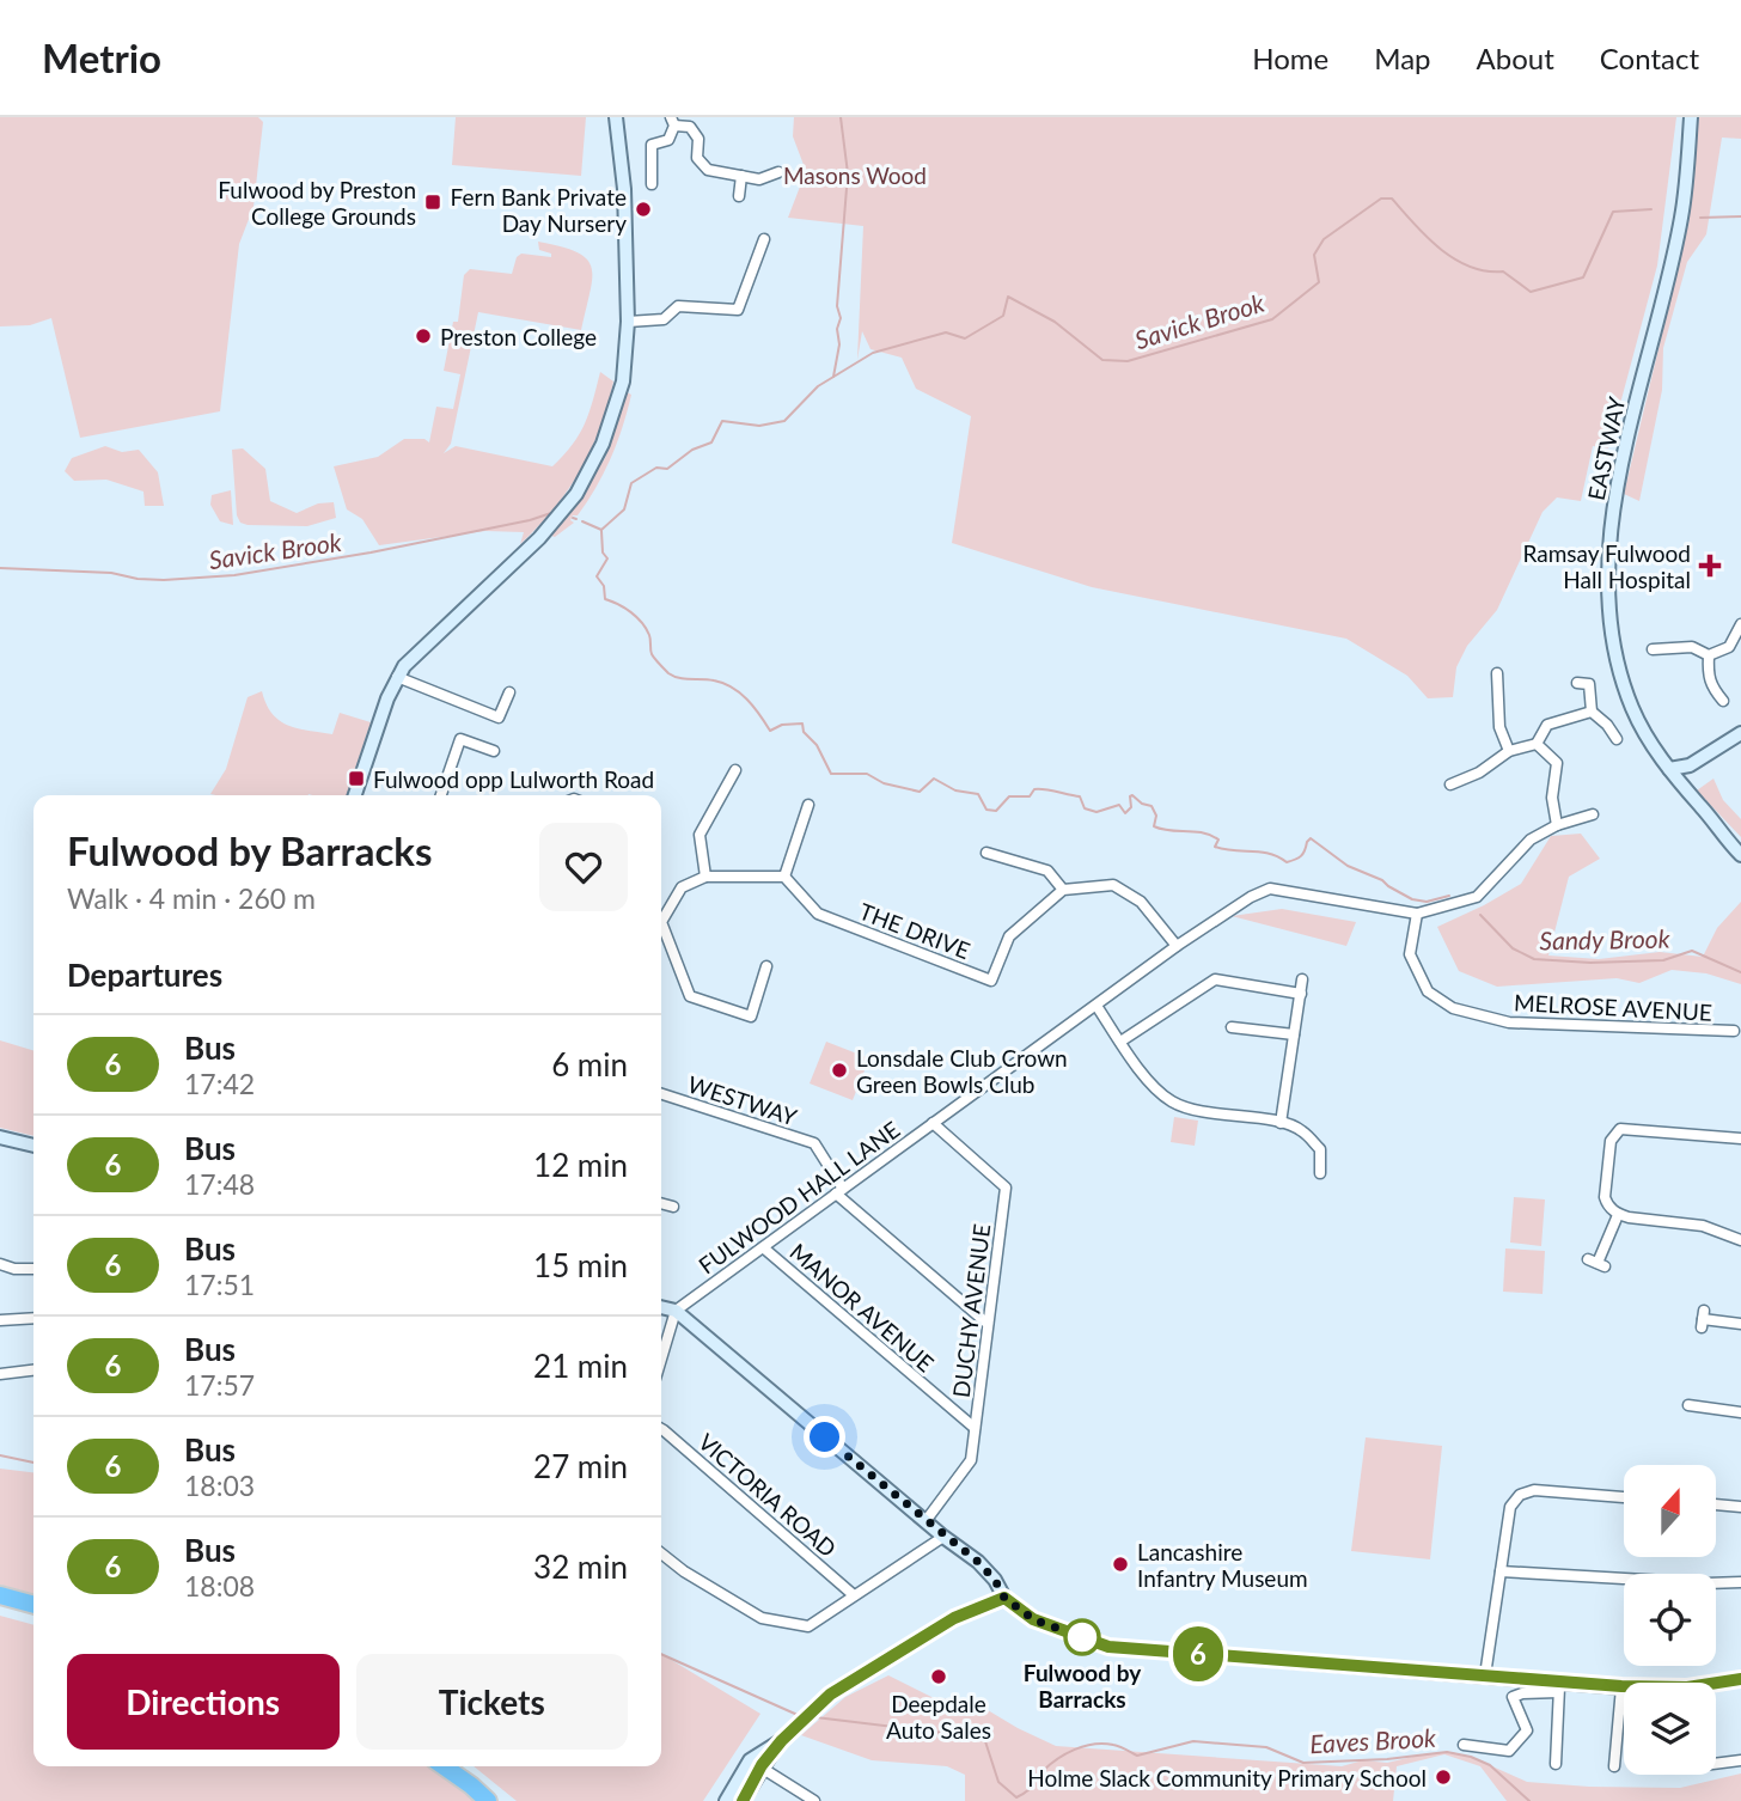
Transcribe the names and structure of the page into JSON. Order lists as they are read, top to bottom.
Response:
{
  "streets": {
    "main road": ["EASTWAY"],
    "street": [
      "THE DRIVE",
      "MELROSE AVENUE",
      "WESTWAY",
      "FULWOOD HALL LANE",
      "MANOR AVENUE",
      "DUCHY AVENUE",
      "VICTORIA ROAD"
    ]
  },
  "crossings": [
    ["MELROSE AVENUE", "FULWOOD HALL LANE"],
    ["WESTWAY", "FULWOOD HALL LANE"],
    ["WESTWAY", "DUCHY AVENUE"],
    ["FULWOOD HALL LANE", "MANOR AVENUE"],
    ["FULWOOD HALL LANE", "DUCHY AVENUE"],
    ["MANOR AVENUE", "DUCHY AVENUE"]
  ],
  "water": ["Savick Brook", "Sandy Brook", "Eaves Brook"],
  "parks": ["Masons Wood"],
  "places": {
    "transit": ["Fulwood by Preston College Grounds", "Fulwood opp Lulworth Road"],
    "other": [
      "Fern Bank Private Day Nursery",
      "Preston College",
      "Lonsdale Club Crown Green Bowls Club",
      "Lancashire Infantry Museum",
      "Fulwood by Barracks",
      "Deepdale Auto Sales",
      "Holme Slack Community Primary School"
    ],
    "health": ["Ramsay Fulwood Hall Hospital"]
  },
  "lines": ["bus line 6"],
  "north": "top",
  "page": {
    "header": "Metrio",
    "nav": [
      "Home",
      "Map",
      "About",
      "Contact"
    ],
    "on_map": "6",
    "heading": [
      ["Fulwood by Barracks", "Walk · 4 min · 260 m"],
      "Departures"
    ],
    "list": [
      {
        "mark": "6",
        "name": "Bus",
        "note": "17:42",
        "value": "6 min"
      },
      {
        "mark": "6",
        "name": "Bus",
        "note": "17:48",
        "value": "12 min"
      },
      {
        "mark": "6",
        "name": "Bus",
        "note": "17:51",
        "value": "15 min"
      },
      {
        "mark": "6",
        "name": "Bus",
        "note": "17:57",
        "value": "21 min"
      },
      {
        "mark": "6",
        "name": "Bus",
        "note": "18:03",
        "value": "27 min"
      },
      {
        "mark": "6",
        "name": "Bus",
        "note": "18:08",
        "value": "32 min"
      }
    ],
    "buttons": ["Directions", "Tickets"]
  }
}
